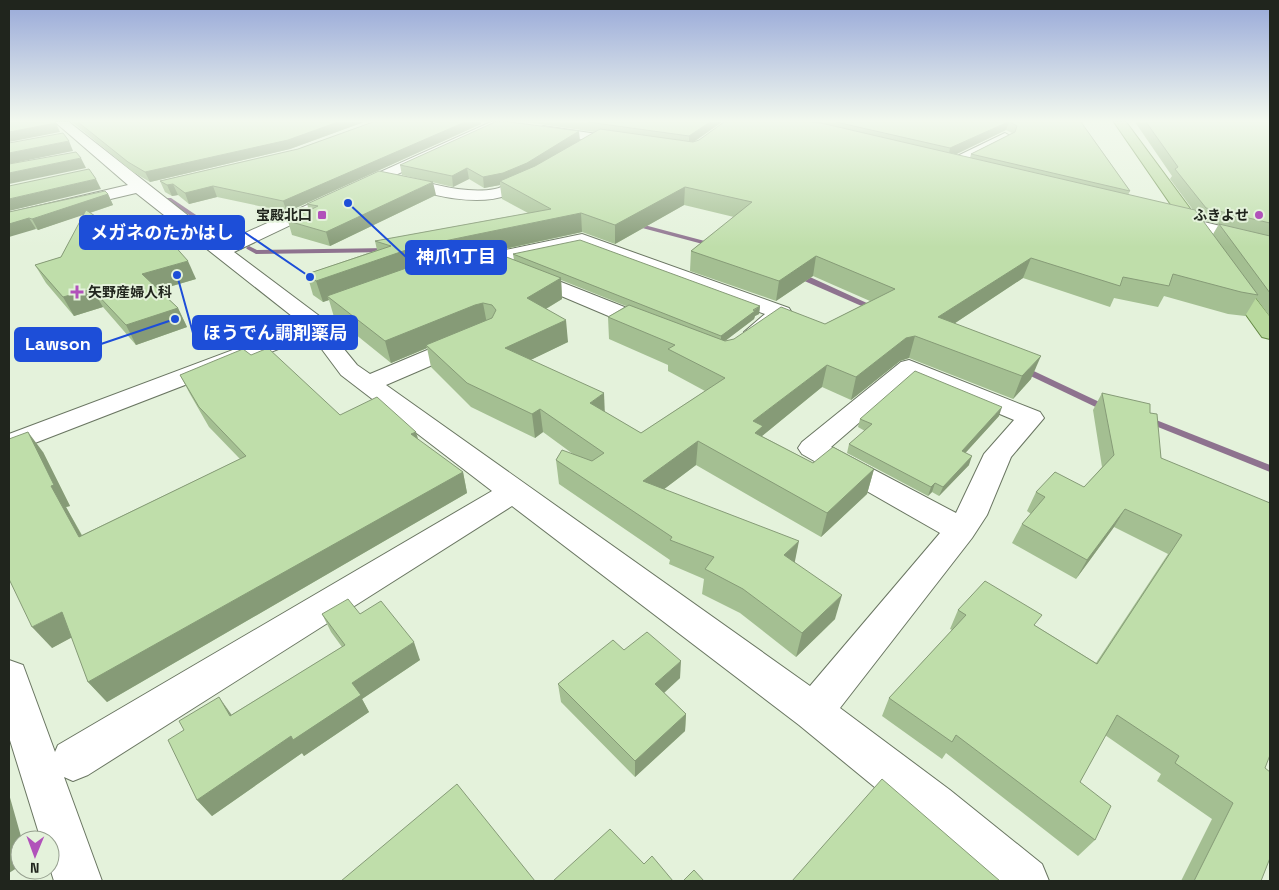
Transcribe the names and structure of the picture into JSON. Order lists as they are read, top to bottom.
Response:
{
  "places": {
    "other": [
      "神爪1丁目",
      "ふきよせ",
      "ほうでん調剤薬局",
      "メガネのたかはし",
      "Lawson"
    ],
    "transit": ["宝殿北口"],
    "health": ["矢野産婦人科"]
  },
  "north": "bottom"
}
